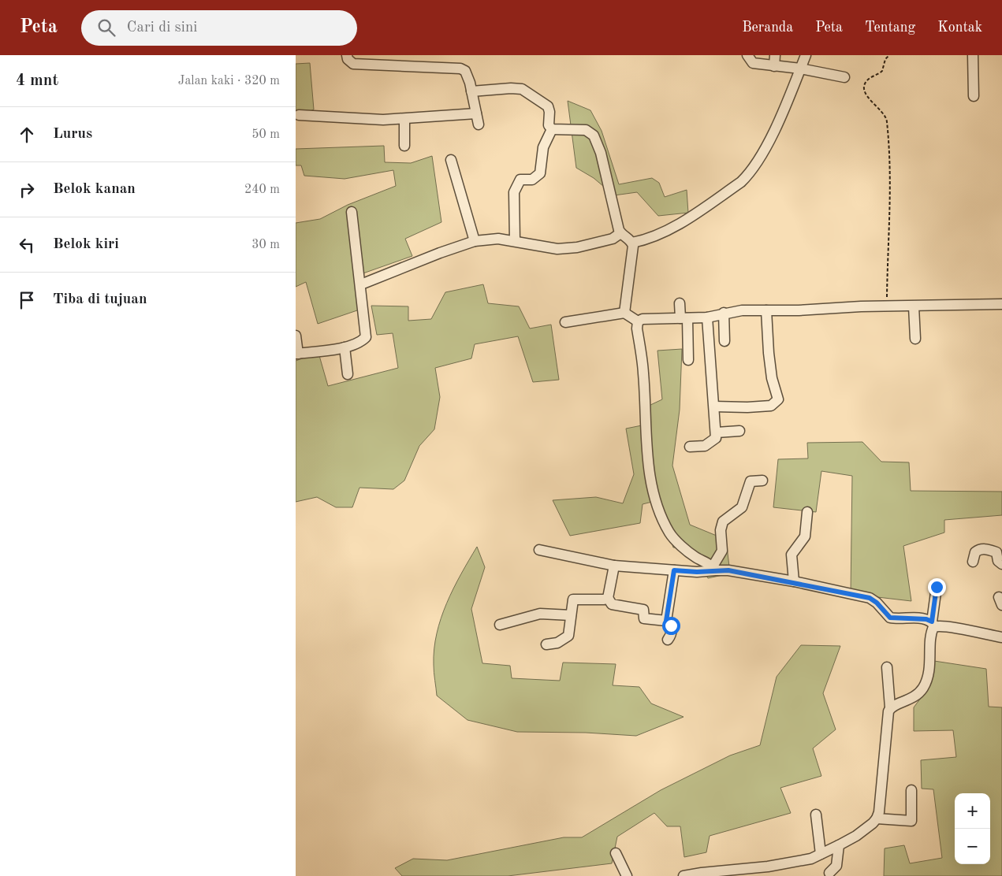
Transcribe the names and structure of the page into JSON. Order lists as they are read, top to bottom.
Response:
{
  "page": {
    "header": "Peta",
    "search": "Cari di sini",
    "nav": [
      "Beranda",
      "Peta",
      "Tentang",
      "Kontak"
    ],
    "heading": ["4 mnt", "Jalan kaki · 320 m"],
    "list": [
      ["Lurus", "50 m"],
      ["Belok kanan", "240 m"],
      ["Belok kiri", "30 m"],
      "Tiba di tujuan"
    ],
    "map_buttons": ["+", "−"]
  }
}
